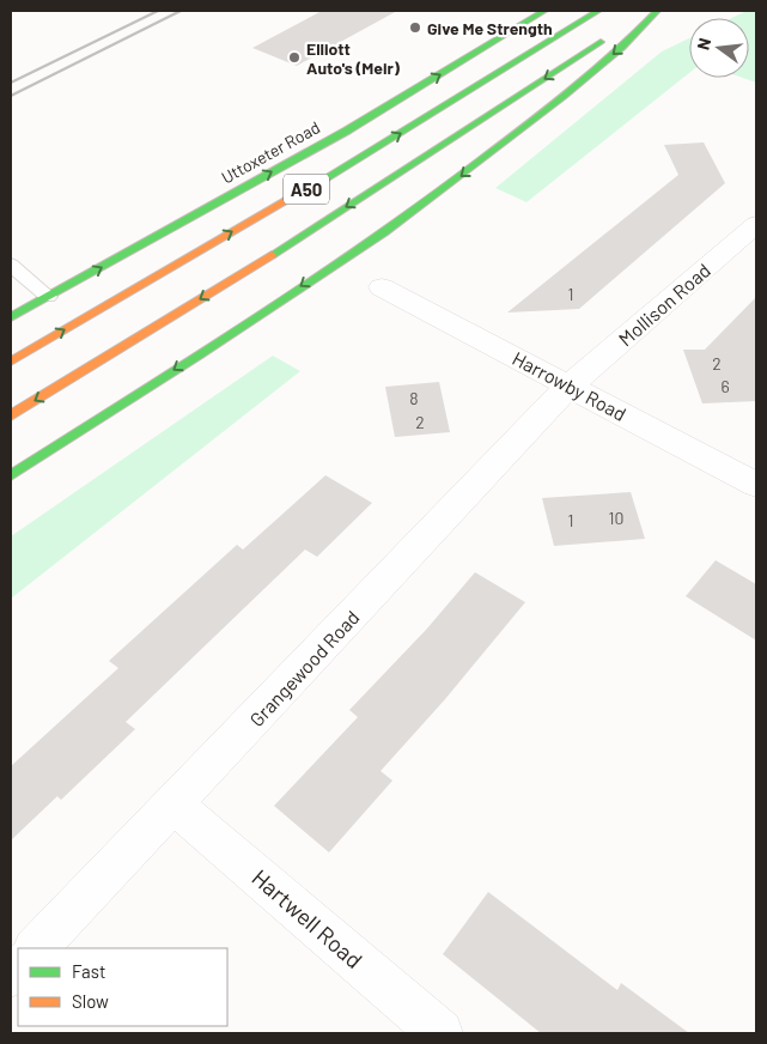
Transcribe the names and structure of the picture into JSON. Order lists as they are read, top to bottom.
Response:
{
  "streets": {
    "highway": ["Uttoxeter Road", "A50"],
    "street": [
      "Mollison Road",
      "Harrowby Road",
      "Grangewood Road",
      "Hartwell Road"
    ]
  },
  "crossings": [
    ["Mollison Road", "Harrowby Road"],
    ["Mollison Road", "Grangewood Road"],
    ["Harrowby Road", "Grangewood Road"],
    ["Grangewood Road", "Hartwell Road"]
  ],
  "places": ["Give Me Strength", "Elliott Auto's (Meir)"],
  "house_numbers": [
    "1",
    "2",
    "6",
    "8",
    "2",
    "10",
    "1"
  ],
  "legend": ["Fast", "Slow"],
  "north": "left"
}
